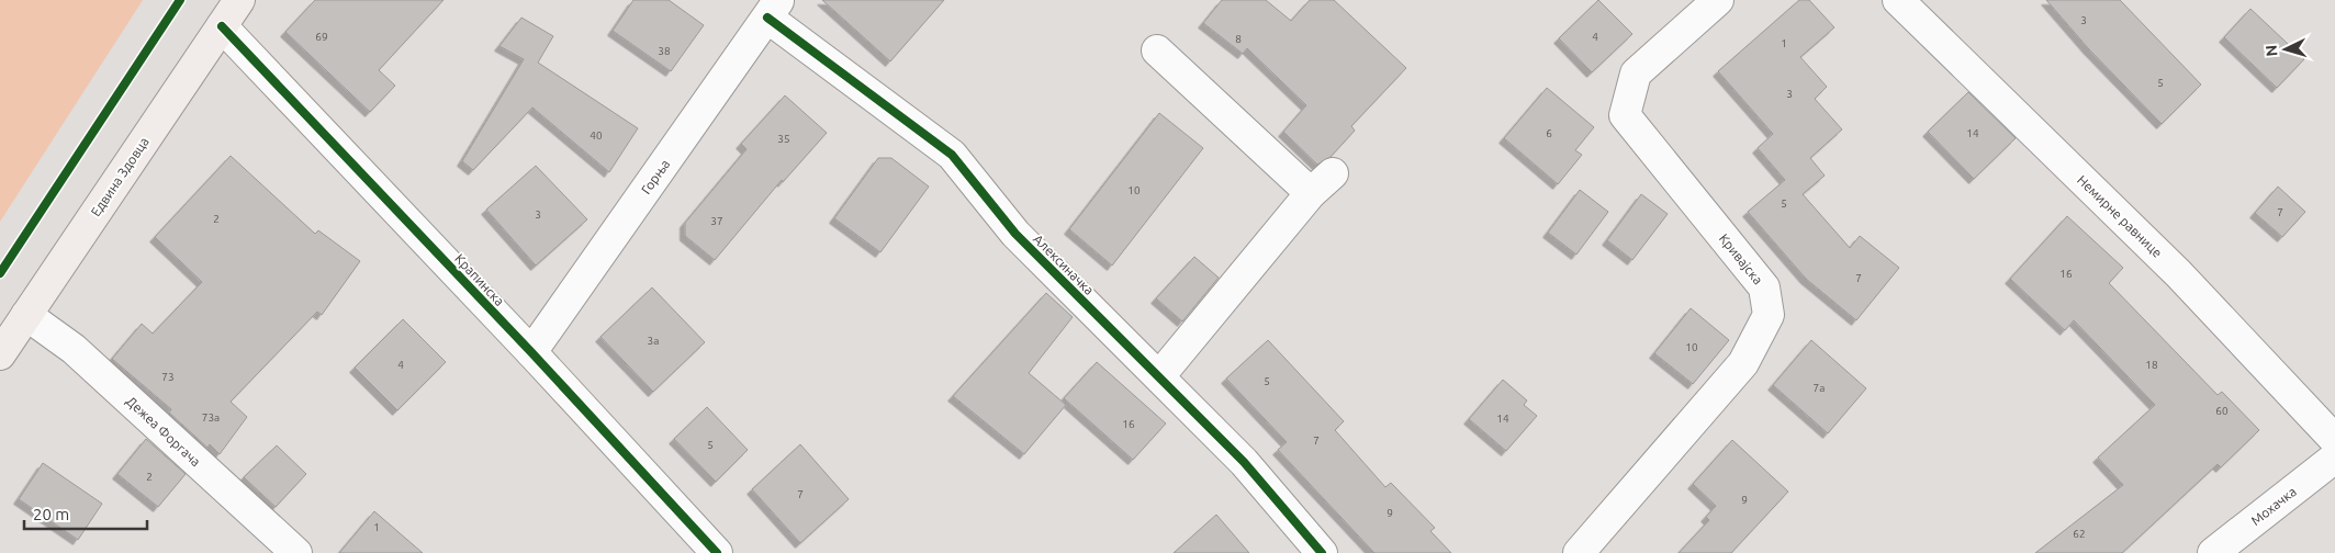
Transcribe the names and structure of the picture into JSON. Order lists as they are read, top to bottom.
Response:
{
  "streets": {
    "main road": ["Едвина Здовца"],
    "street": [
      "Горња",
      "Немирне равнице",
      "Кривајска",
      "Алексиначка",
      "Крапинска",
      "Дежеа Форгача",
      "Мохачка"
    ]
  },
  "crossings": [
    ["Едвина Здовца", "Крапинска"],
    ["Едвина Здовца", "Дежеа Форгача"],
    ["Горња", "Алексиначка"],
    ["Горња", "Крапинска"]
  ],
  "house_numbers": [
    "3",
    "69",
    "4",
    "8",
    "1",
    "38",
    "5",
    "3",
    "6",
    "14",
    "40",
    "35",
    "10",
    "5",
    "7",
    "3",
    "2",
    "37",
    "16",
    "7",
    "3a",
    "10",
    "4",
    "18",
    "73",
    "5",
    "7a",
    "60",
    "73a",
    "14",
    "16",
    "7",
    "5",
    "2",
    "7",
    "9",
    "9",
    "1",
    "62"
  ],
  "scale_bar": "20 m",
  "north": "left"
}
